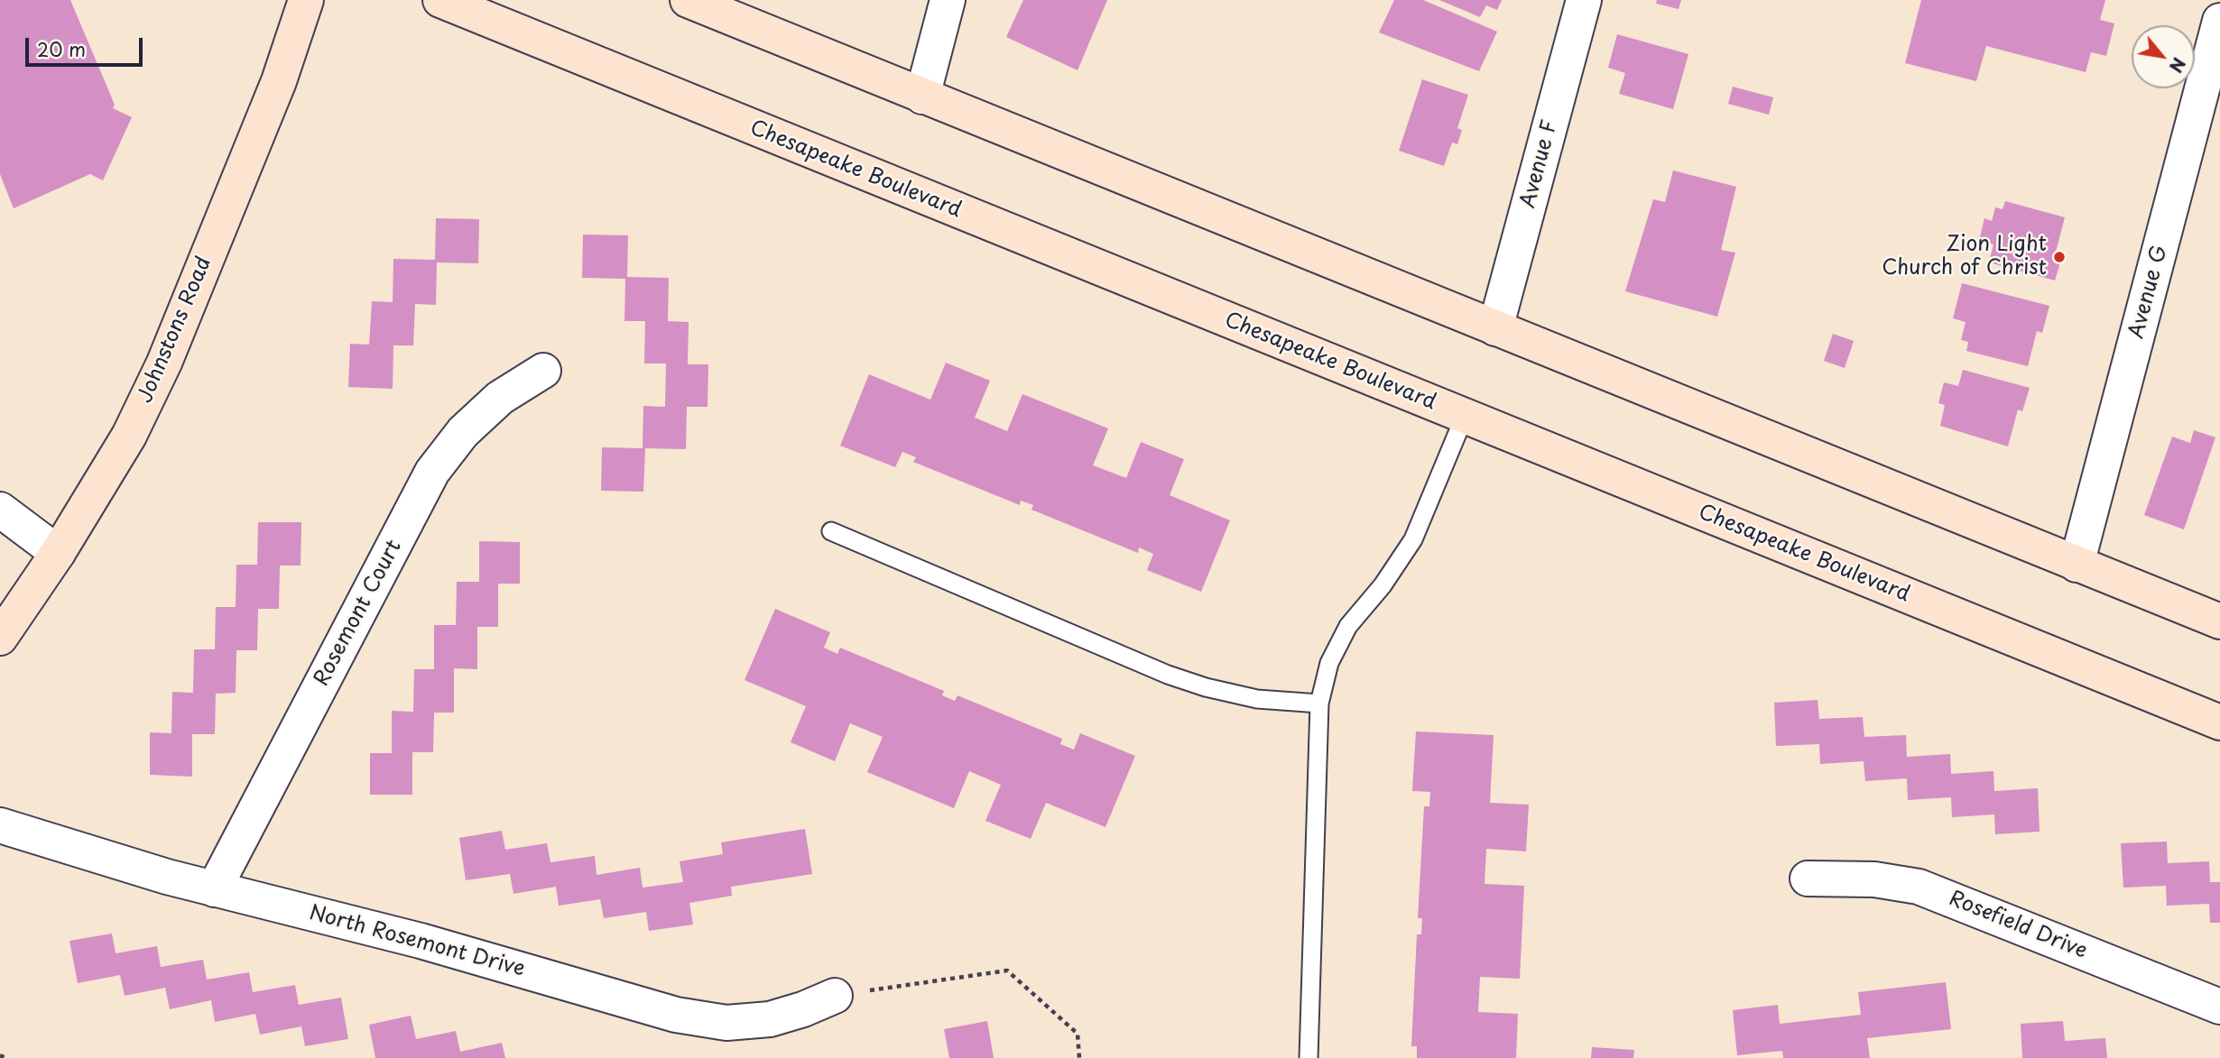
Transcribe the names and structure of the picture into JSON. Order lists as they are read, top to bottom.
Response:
{
  "streets": {
    "main road": ["Chesapeake Boulevard", "Johnstons Road"],
    "street": [
      "Avenue F",
      "Avenue G",
      "Rosemont Court",
      "Rosefield Drive",
      "North Rosemont Drive"
    ]
  },
  "crossings": [
    ["Rosemont Court", "North Rosemont Drive"]
  ],
  "places": ["Zion Light Church of Christ"],
  "scale_bar": "20 m",
  "north": "bottom right"
}
